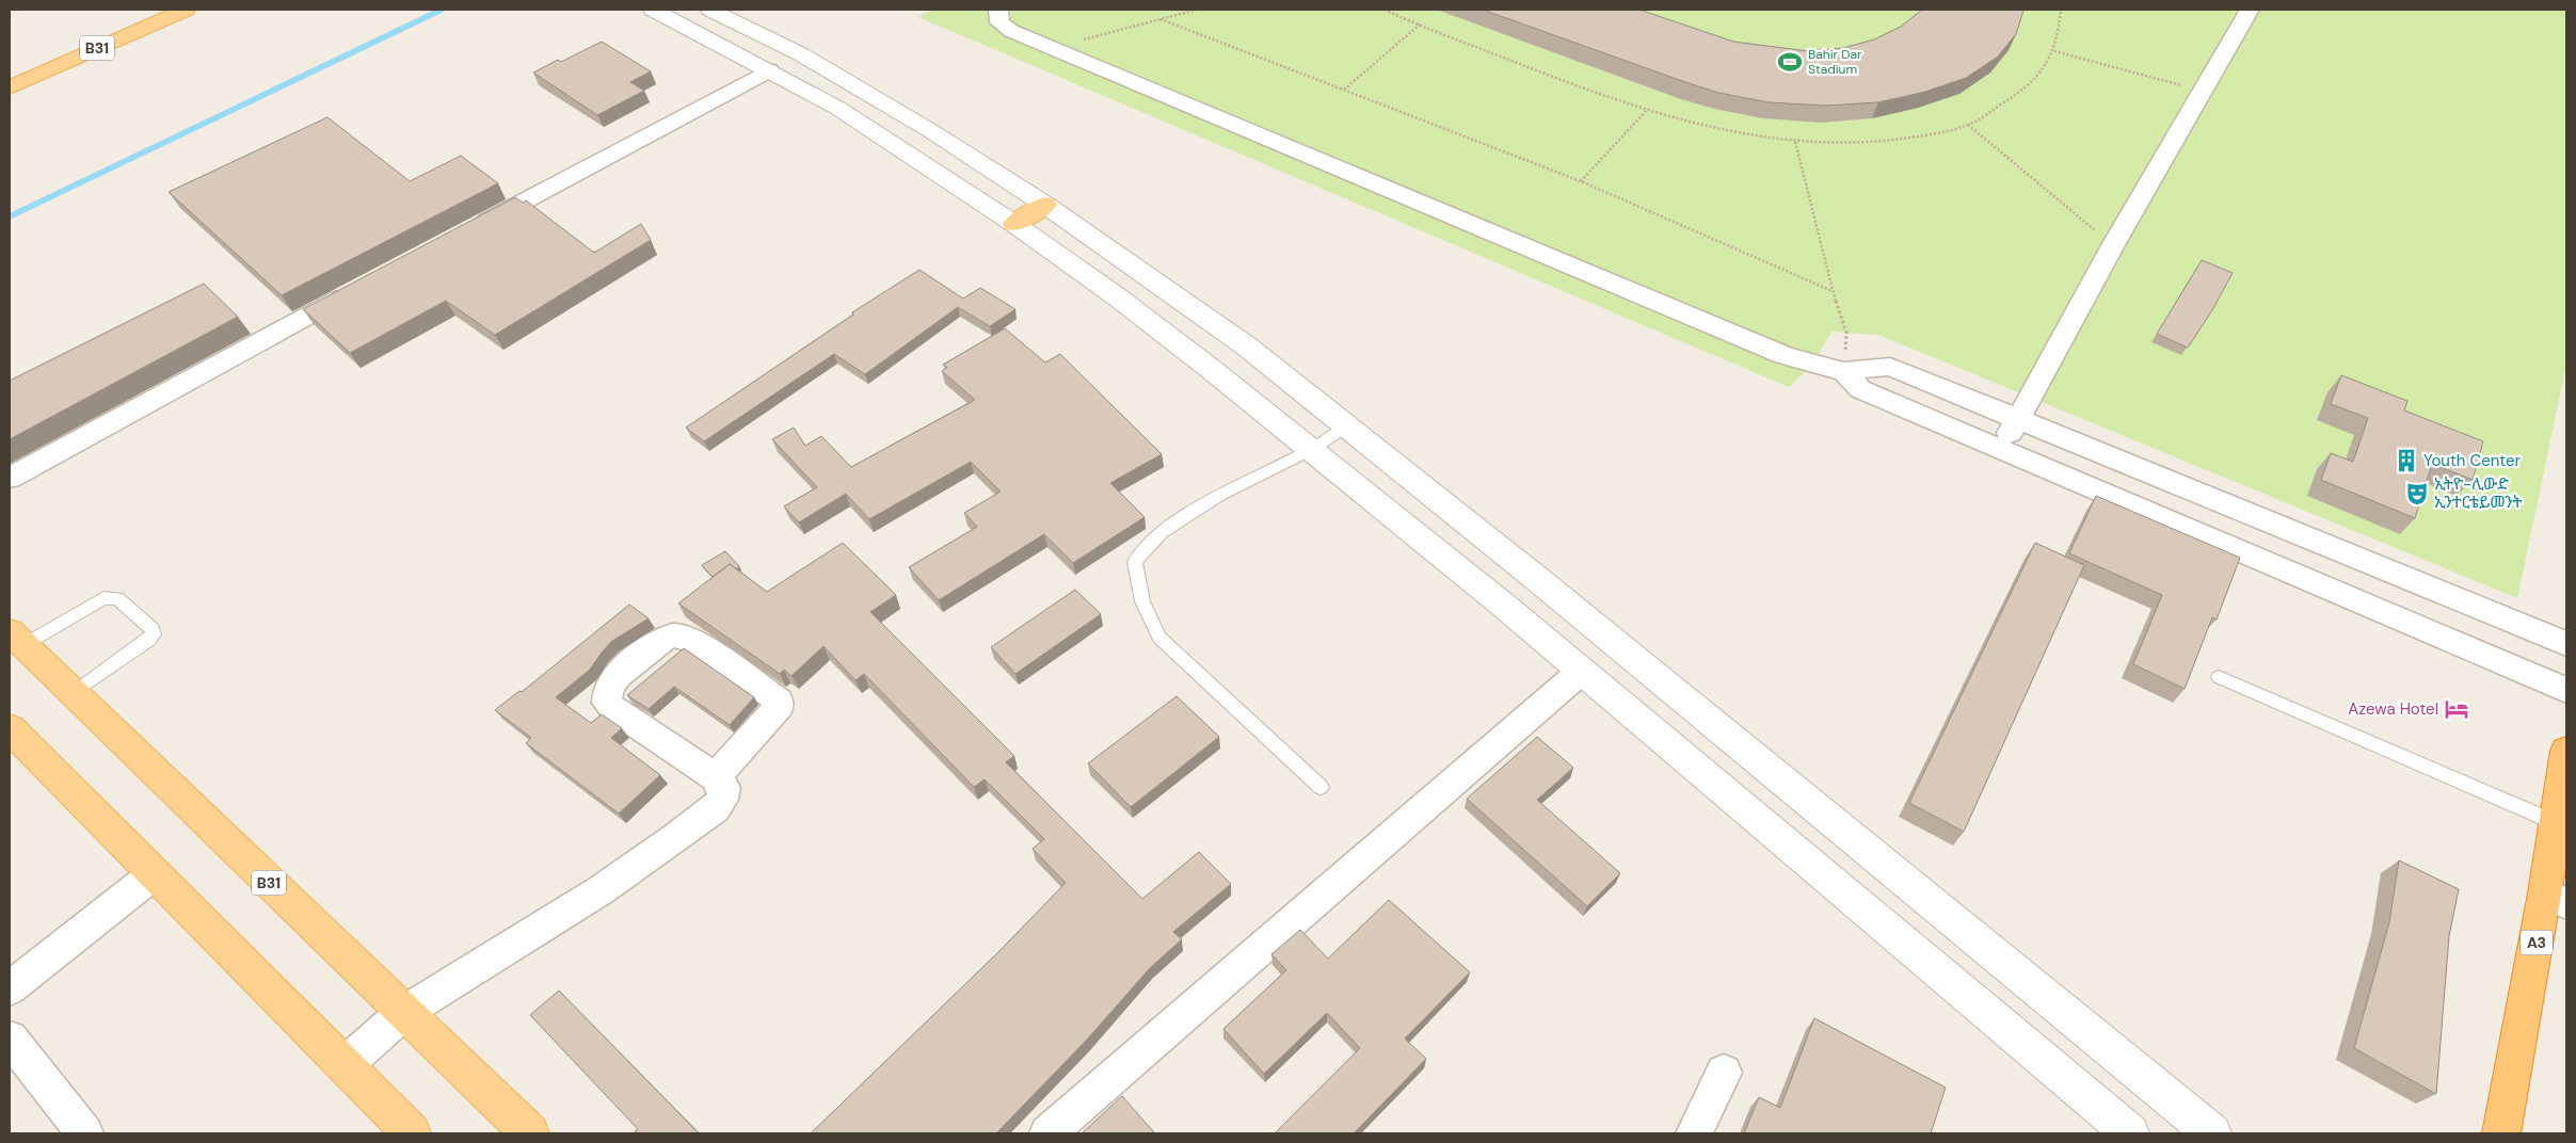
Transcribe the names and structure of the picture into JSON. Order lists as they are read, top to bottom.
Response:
{
  "streets": {
    "highway": ["A3"],
    "main road": ["B31"]
  },
  "places": {
    "sports": ["Bahir Dar Stadium"],
    "building": ["Youth Center"],
    "theatre": ["ኢትዮ-ሊውድ ኢንተርቴይመንት"],
    "hotel": ["Azewa Hotel"]
  }
}
